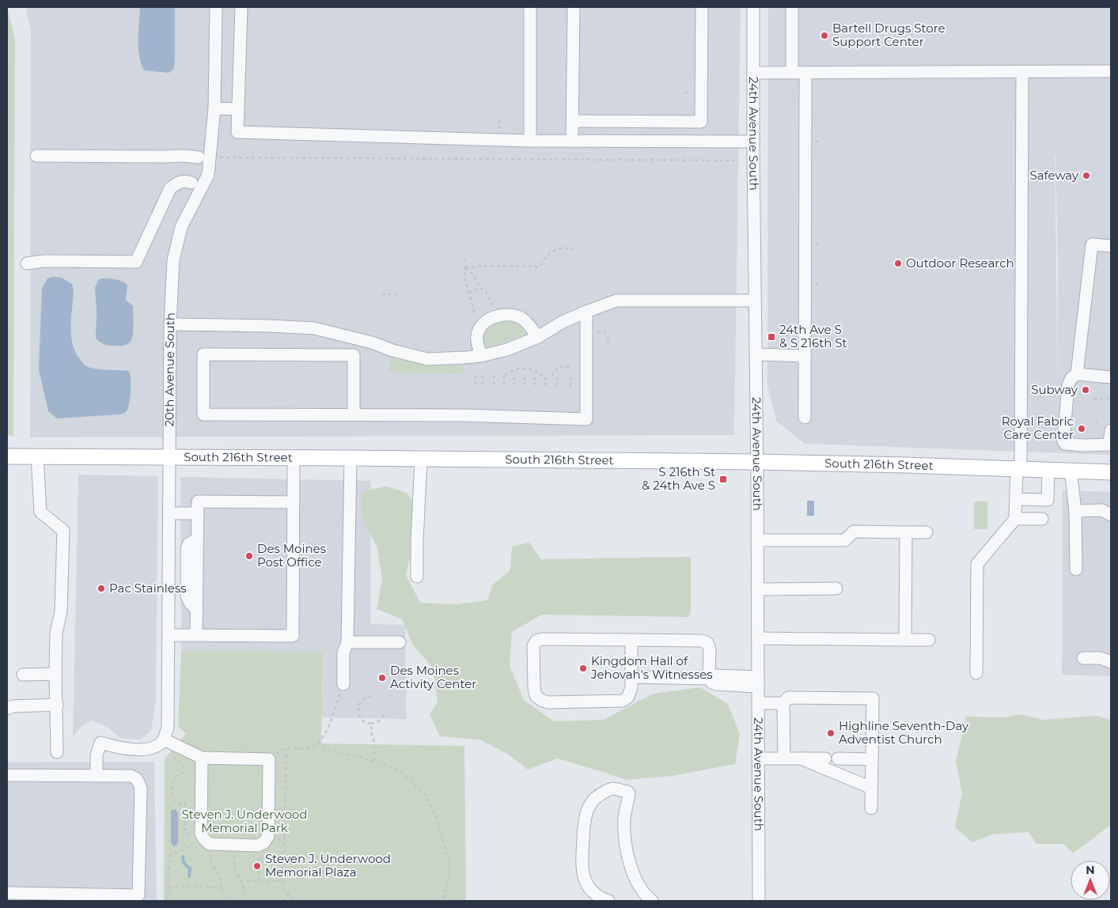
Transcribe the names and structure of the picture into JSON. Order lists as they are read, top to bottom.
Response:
{
  "streets": {
    "main road": ["South 216th Street"],
    "street": ["24th Avenue South", "20th Avenue South"]
  },
  "crossings": [
    ["24th Avenue South", "South 216th Street"],
    ["20th Avenue South", "South 216th Street"]
  ],
  "parks": ["Steven J. Underwood Memorial Park"],
  "places": {
    "other": [
      "Bartell Drugs Store Support Center",
      "Safeway",
      "Outdoor Research",
      "Subway",
      "Royal Fabric Care Center",
      "Des Moines Post Office",
      "Pac Stainless",
      "Kingdom Hall of Jehovah's Witnesses",
      "Des Moines Activity Center",
      "Highline Seventh-Day Adventist Church",
      "Steven J. Underwood Memorial Plaza"
    ],
    "transit": ["24th Ave S & S 216th St", "S 216th St & 24th Ave S"]
  },
  "north": "top"
}
